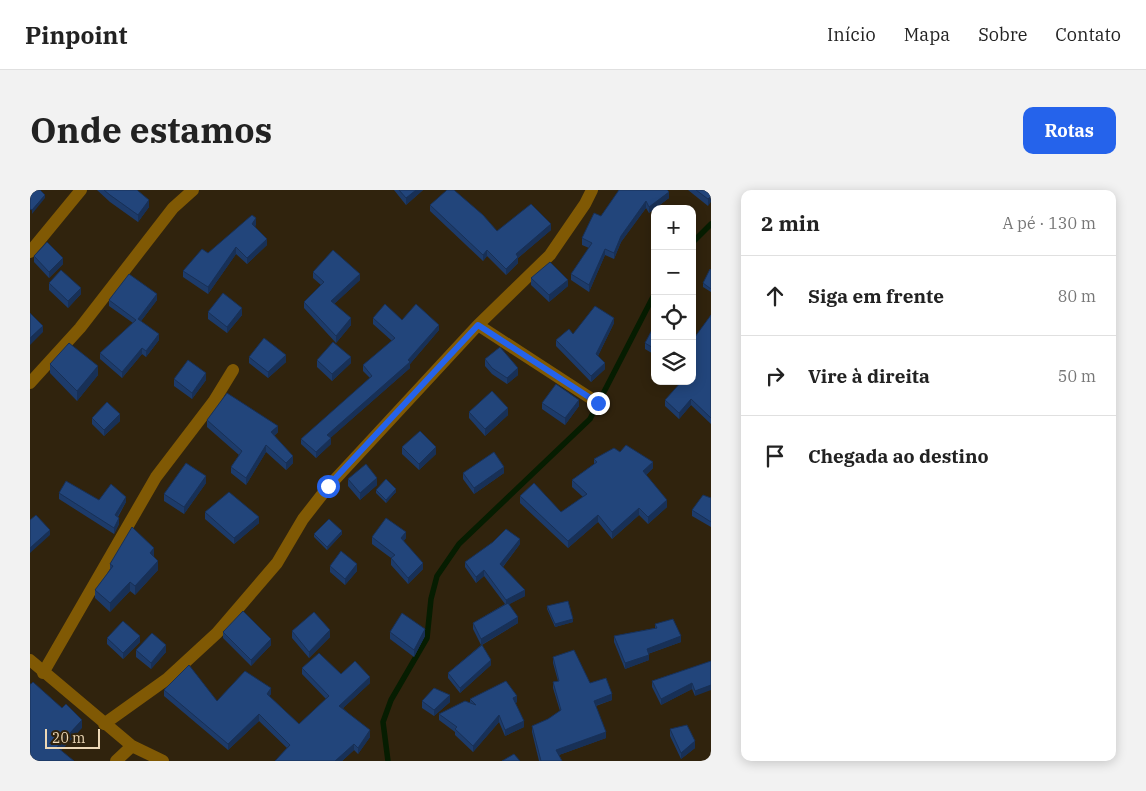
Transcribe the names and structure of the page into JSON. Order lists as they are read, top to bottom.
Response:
{
  "scale_bar": "20 m",
  "page": {
    "header": "Pinpoint",
    "nav": [
      "Início",
      "Mapa",
      "Sobre",
      "Contato"
    ],
    "title": "Onde estamos",
    "buttons": "Rotas",
    "heading": ["2 min", "A pé · 130 m"],
    "map_buttons": ["+", "−"],
    "list": [
      ["Siga em frente", "80 m"],
      ["Vire à direita", "50 m"],
      "Chegada ao destino"
    ],
    "scale": "20 m"
  }
}
